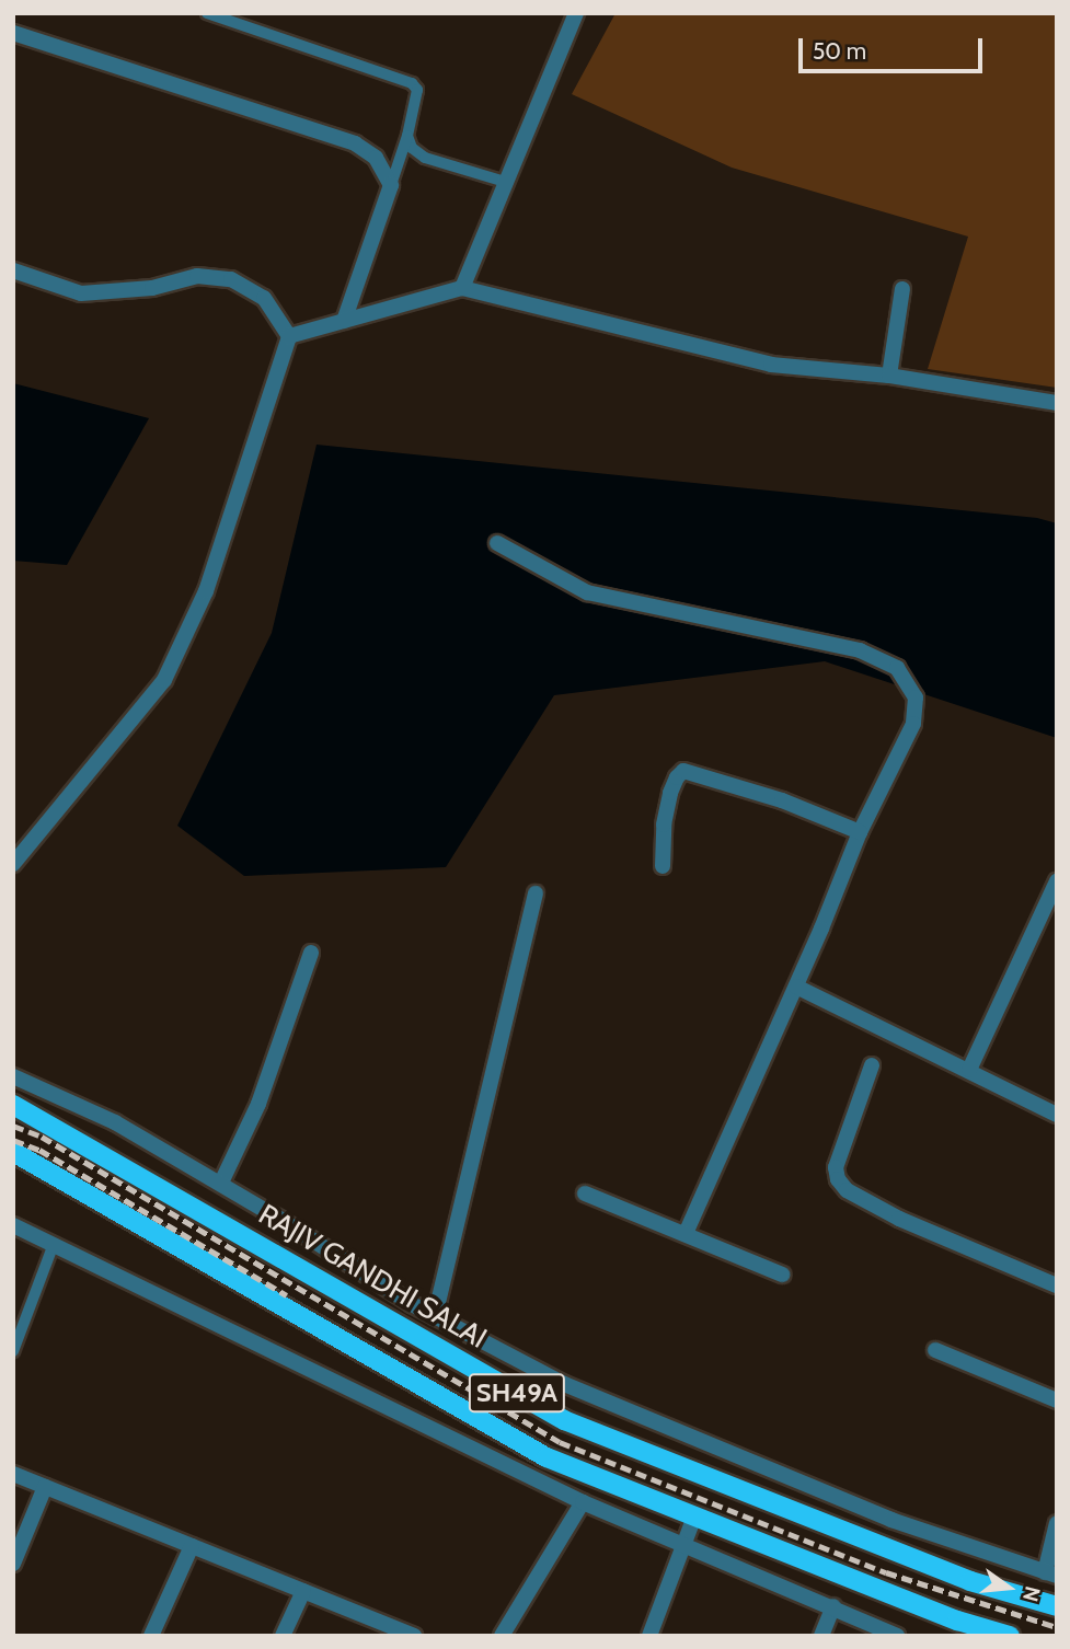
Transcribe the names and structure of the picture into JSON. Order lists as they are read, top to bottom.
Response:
{
  "streets": {
    "main road": ["RAJIV GANDHI SALAI", "SH49A"]
  },
  "scale_bar": "50 m",
  "north": "right"
}
